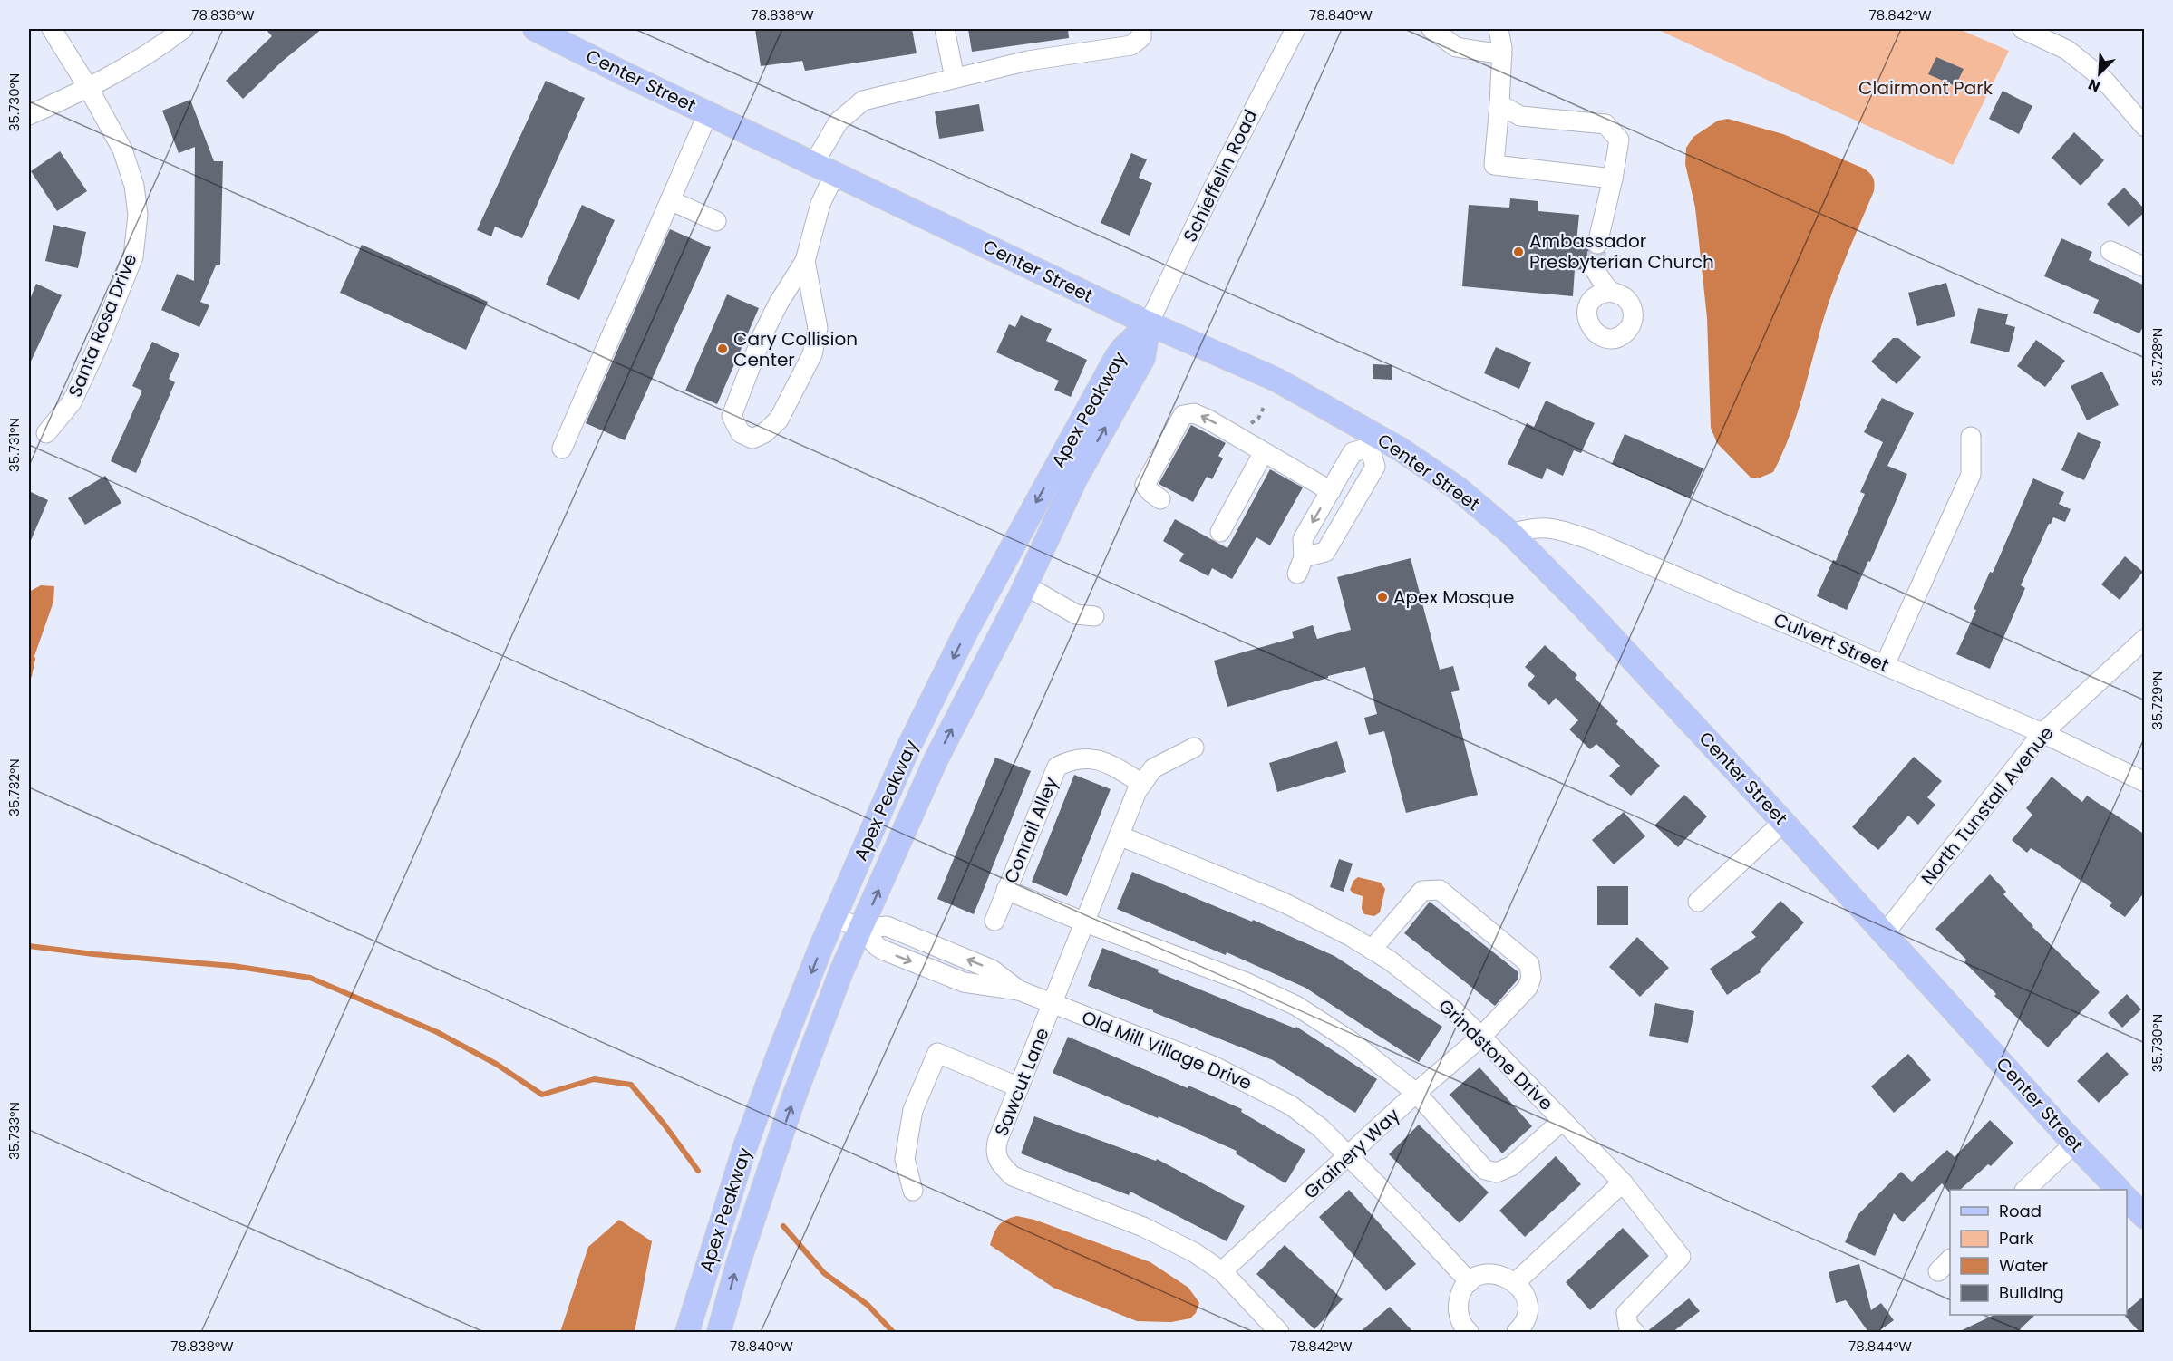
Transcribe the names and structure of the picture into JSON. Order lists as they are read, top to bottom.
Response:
{
  "streets": {
    "main road": ["Center Street", "Apex Peakway"],
    "street": [
      "Schieffelin Road",
      "Santa Rosa Drive",
      "Culvert Street",
      "North Tunstall Avenue",
      "Conrail Alley",
      "Old Mill Village Drive",
      "Grindstone Drive",
      "Sawcut Lane",
      "Grainery Way"
    ]
  },
  "crossings": [
    ["Center Street", "Schieffelin Road"],
    ["Center Street", "Apex Peakway"],
    ["Center Street", "Culvert Street"],
    ["Center Street", "North Tunstall Avenue"],
    ["Schieffelin Road", "Apex Peakway"],
    ["Apex Peakway", "Old Mill Village Drive"],
    ["Culvert Street", "North Tunstall Avenue"],
    ["Conrail Alley", "Sawcut Lane"],
    ["Old Mill Village Drive", "Sawcut Lane"],
    ["Old Mill Village Drive", "Grainery Way"],
    ["Grindstone Drive", "Sawcut Lane"],
    ["Grindstone Drive", "Grainery Way"],
    ["Sawcut Lane", "Grainery Way"]
  ],
  "parks": ["Clairmont Park"],
  "places": ["Ambassador Presbyterian Church", "Cary Collision Center", "Apex Mosque"],
  "legend": [
    "Road",
    "Park",
    "Water",
    "Building"
  ],
  "north": "bottom left",
  "coordinates": [
    "78.836°W",
    "78.838°W",
    "78.840°W",
    "78.842°W",
    "35.730°N",
    "35.728°N",
    "35.731°N",
    "35.729°N",
    "35.732°N",
    "35.733°N",
    "78.844°W"
  ]
}
